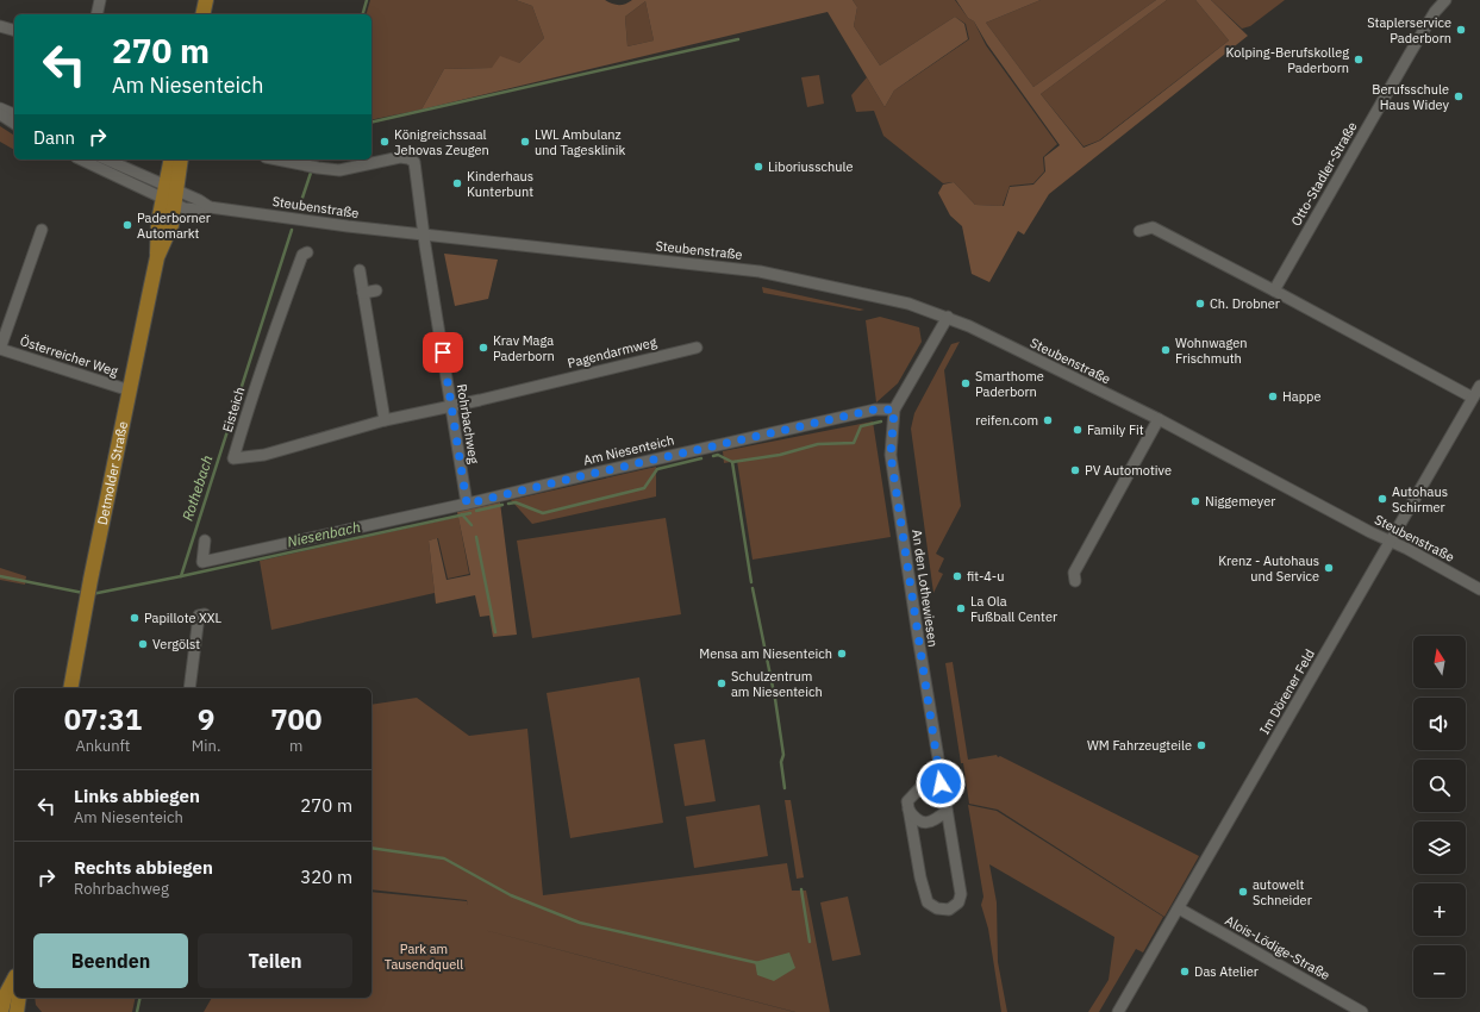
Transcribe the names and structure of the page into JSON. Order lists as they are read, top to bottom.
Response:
{
  "streets": {
    "main road": ["Detmolder Straße"],
    "street": [
      "Otto-Stadler-Straße",
      "Steubenstraße",
      "Pagendarmweg",
      "Österreicher Weg",
      "Eisteich",
      "Rohrbachweg",
      "Am Niesenteich",
      "An den Lothewiesen",
      "Im Dörener Feld",
      "Alois-Lödige-Straße"
    ]
  },
  "crossings": [
    ["Steubenstraße", "Rohrbachweg"],
    ["Steubenstraße", "Detmolder Straße"],
    ["Steubenstraße", "Im Dörener Feld"],
    ["Pagendarmweg", "Eisteich"],
    ["Pagendarmweg", "Rohrbachweg"],
    ["Österreicher Weg", "Detmolder Straße"],
    ["Eisteich", "Rohrbachweg"],
    ["Rohrbachweg", "Am Niesenteich"],
    ["Am Niesenteich", "An den Lothewiesen"],
    ["Im Dörener Feld", "Alois-Lödige-Straße"]
  ],
  "water": ["Rothebach", "Niesenbach"],
  "parks": ["Park am Tausendquell"],
  "places": [
    "Staplerservice Paderborn",
    "Kolping-Berufskolleg Paderborn",
    "Berufsschule Haus Widey",
    "Königreichssaal Jehovas Zeugen",
    "LWL Ambulanz und Tagesklinik",
    "Liboriusschule",
    "Kinderhaus Kunterbunt",
    "Paderborner Automarkt",
    "Ch. Drobner",
    "Krav Maga Paderborn",
    "Wohnwagen Frischmuth",
    "Smarthome Paderborn",
    "Happe",
    "reifen.com",
    "Family Fit",
    "PV Automotive",
    "Autohaus Schirmer",
    "Niggemeyer",
    "Krenz - Autohaus und Service",
    "fit-4-u",
    "La Ola Fußball Center",
    "Papillote XXL",
    "Vergölst",
    "Mensa am Niesenteich",
    "Schulzentrum am Niesenteich",
    "WM Fahrzeugteile",
    "autowelt Schneider",
    "Das Atelier"
  ],
  "north": "top",
  "page": {
    "turn": ["270 m", "Am Niesenteich"],
    "then": "Dann",
    "map_buttons": ["+", "−"],
    "eta": [
      "07:31",
      "Ankunft",
      "9",
      "Min.",
      "700",
      "m"
    ],
    "list": [
      {
        "name": "Links abbiegen",
        "note": "Am Niesenteich",
        "value": "270 m"
      },
      {
        "name": "Rechts abbiegen",
        "note": "Rohrbachweg",
        "value": "320 m"
      }
    ],
    "buttons": ["Beenden", "Teilen"]
  }
}
